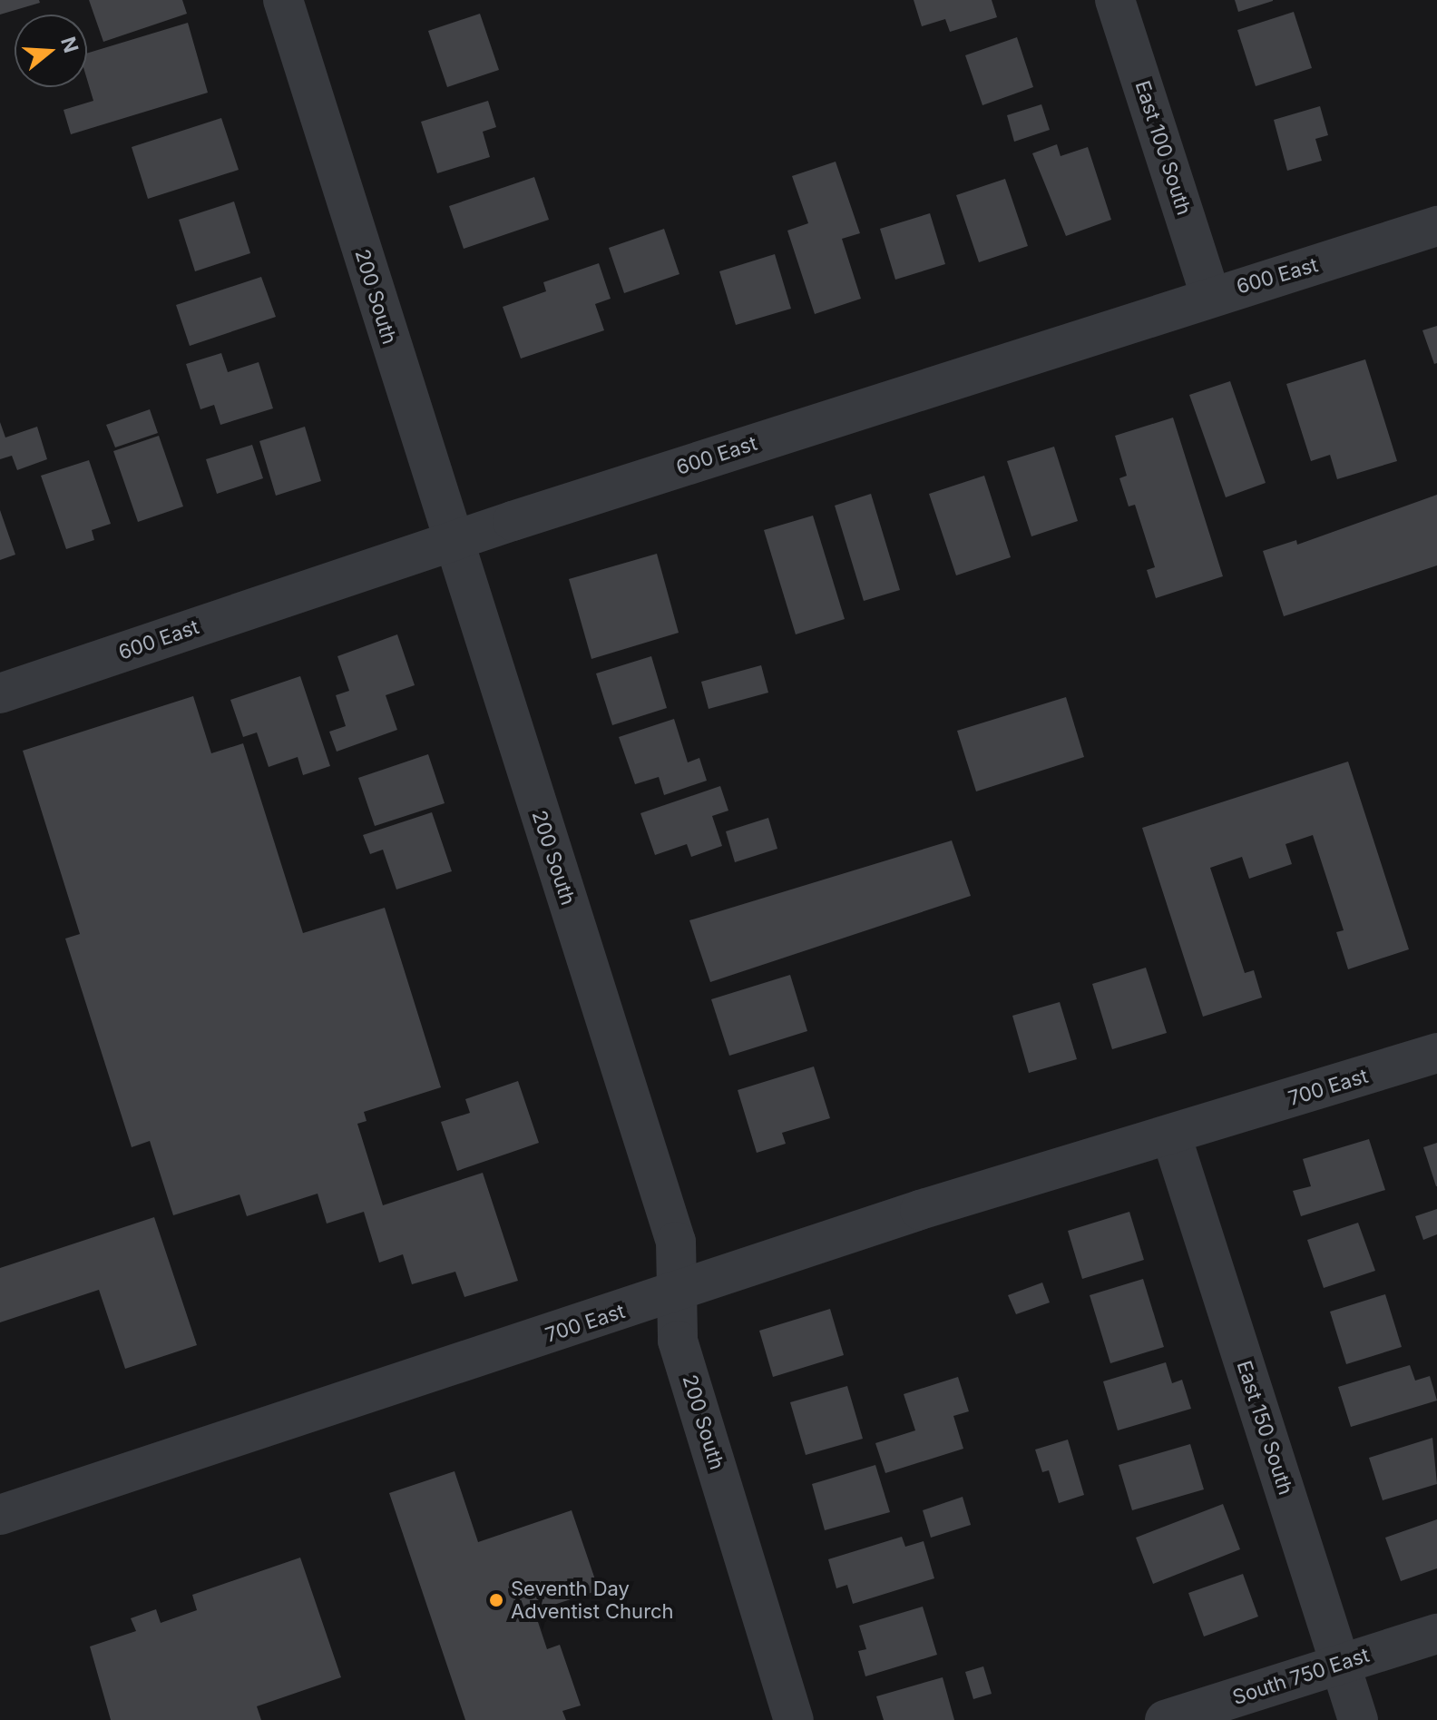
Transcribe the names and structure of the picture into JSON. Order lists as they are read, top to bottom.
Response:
{
  "streets": {
    "street": [
      "East 100 South",
      "600 East",
      "200 South",
      "700 East",
      "East 150 South",
      "South 750 East"
    ]
  },
  "crossings": [
    ["East 100 South", "600 East"],
    ["600 East", "200 South"],
    ["200 South", "700 East"],
    ["700 East", "East 150 South"],
    ["East 150 South", "South 750 East"]
  ],
  "places": ["Seventh Day Adventist Church"],
  "north": "right"
}
